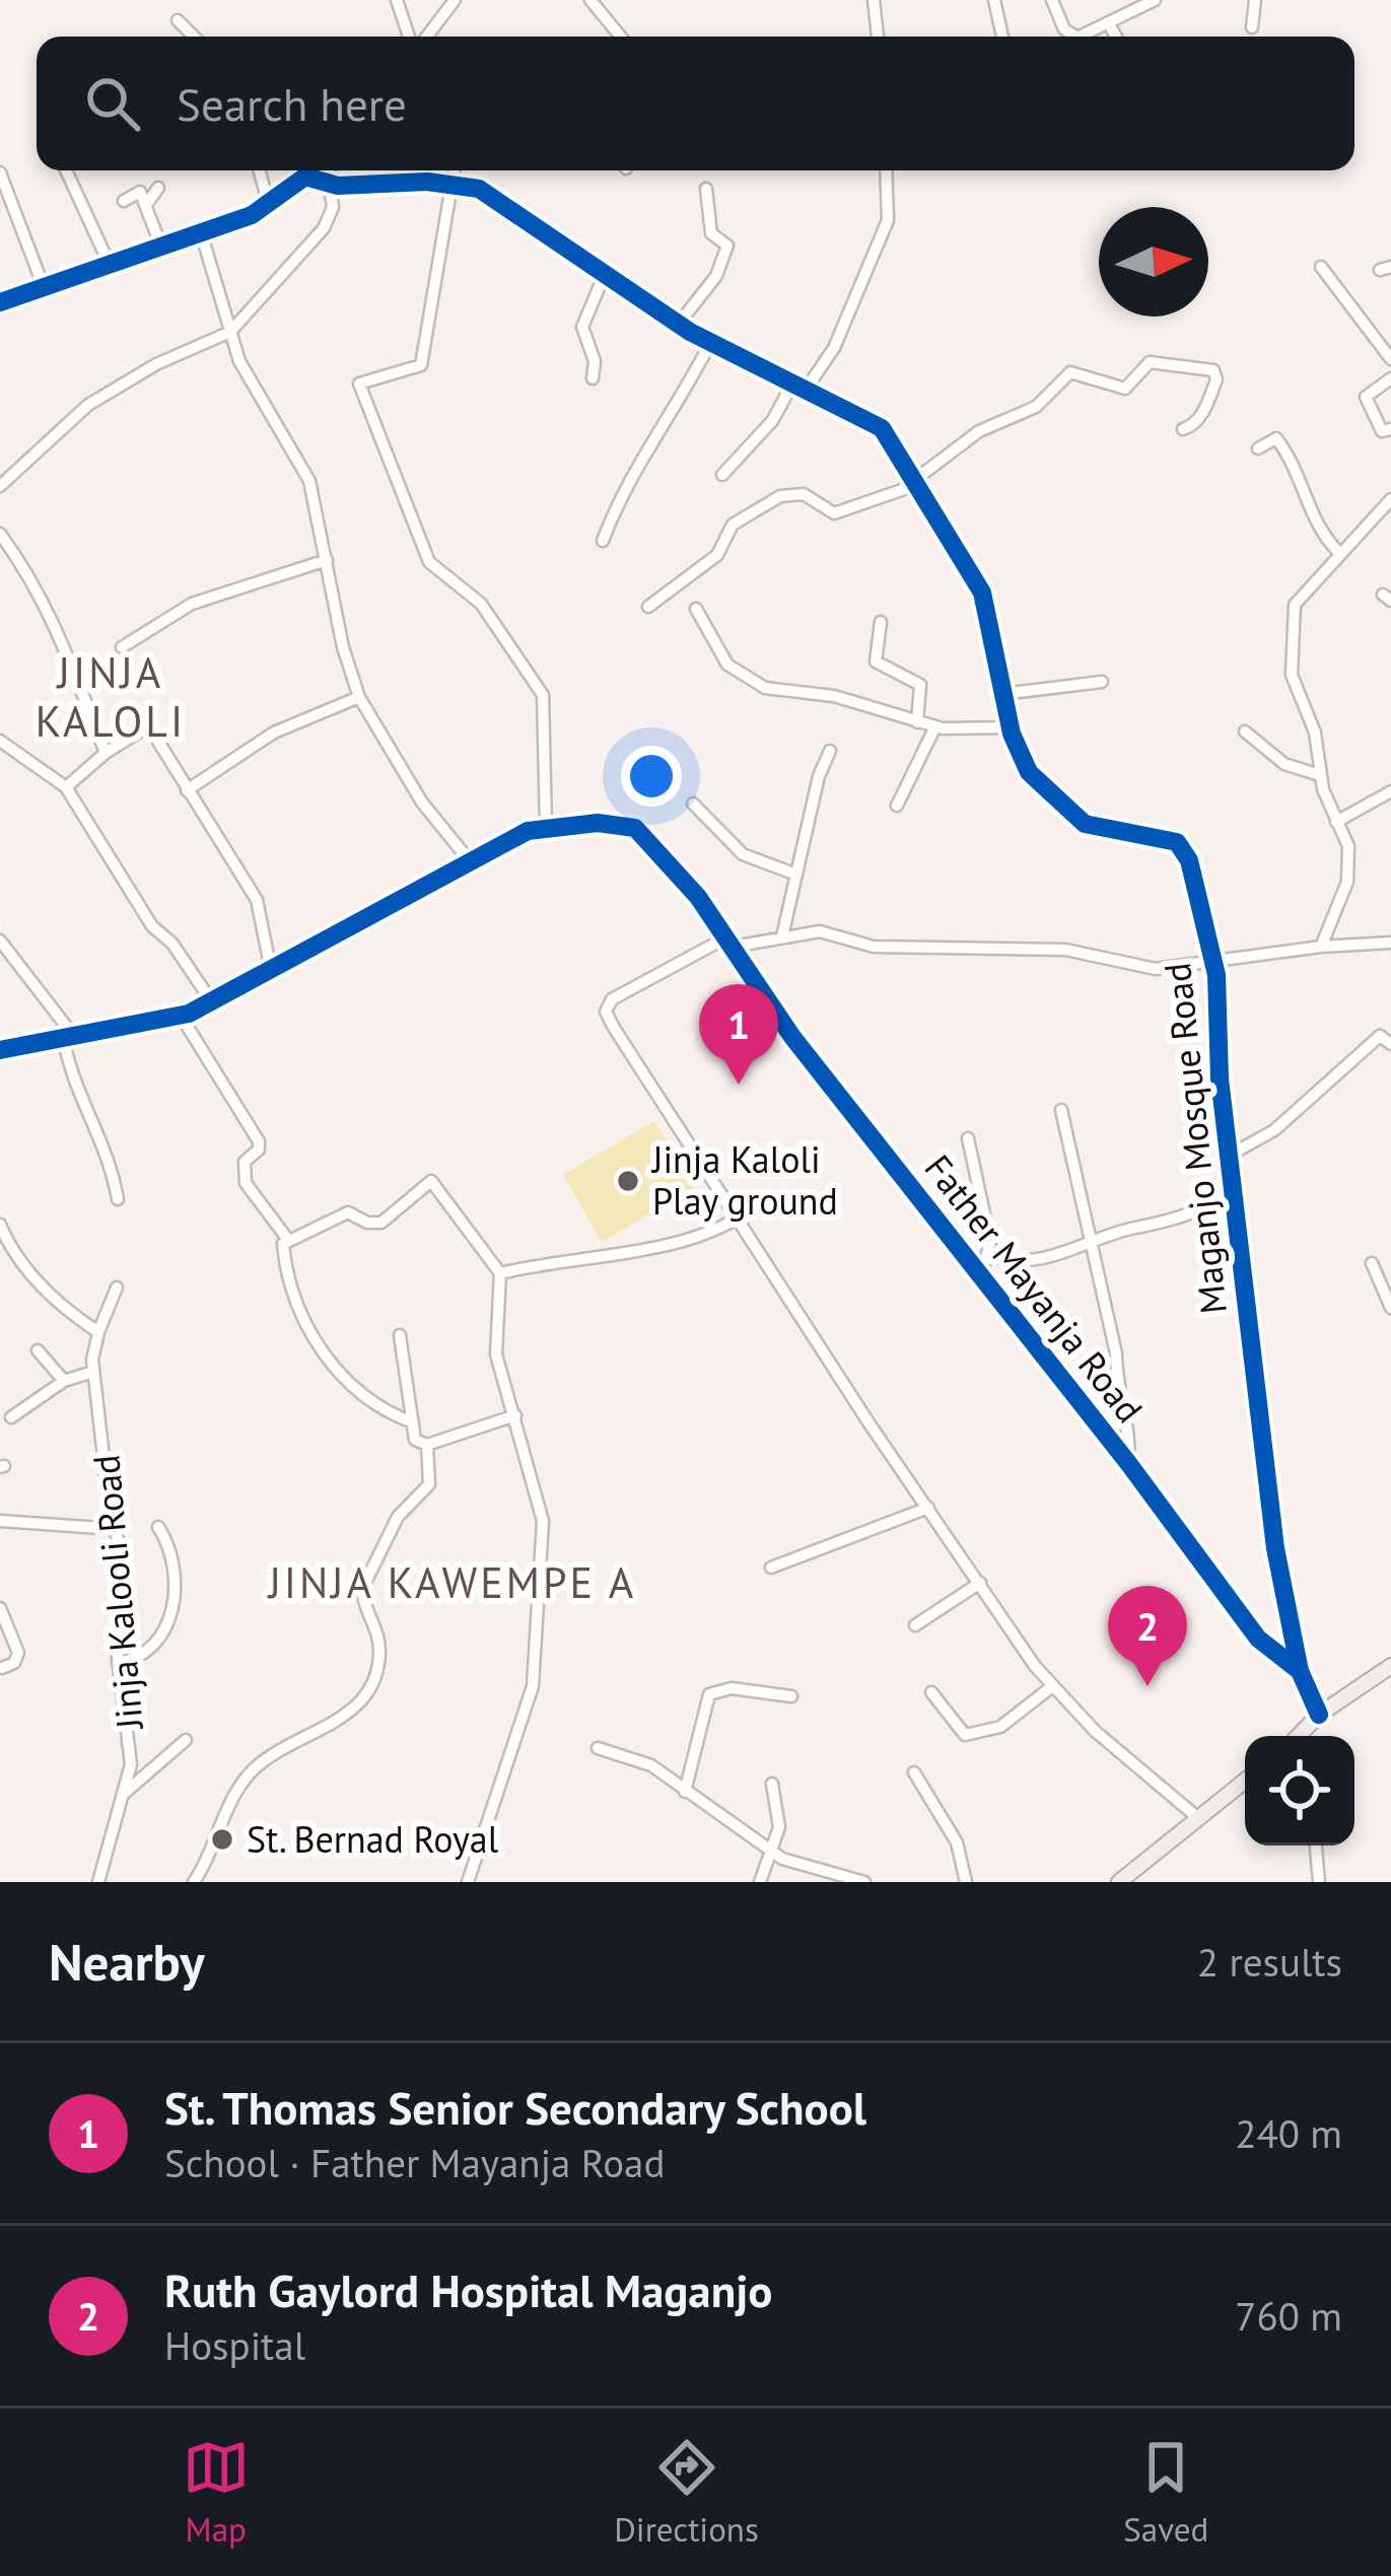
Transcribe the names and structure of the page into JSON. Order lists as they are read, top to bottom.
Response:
{
  "streets": {
    "street": ["Maganjo Mosque Road", "Father Mayanja Road", "Jinja Kalooli Road"]
  },
  "crossings": [
    ["Maganjo Mosque Road", "Father Mayanja Road"]
  ],
  "districts": ["JINJA KALOLI", "JINJA KAWEMPE A"],
  "places": ["Jinja Kaloli Play ground", "St. Bernad Royal"],
  "north": "right",
  "page": {
    "search": "Search here",
    "pins": ["1", "2"],
    "heading": ["Nearby", "2 results"],
    "list": [
      {
        "mark": "1",
        "name": "St. Thomas Senior Secondary School",
        "note": "School · Father Mayanja Road",
        "value": "240 m"
      },
      {
        "mark": "2",
        "name": "Ruth Gaylord Hospital Maganjo",
        "note": "Hospital",
        "value": "760 m"
      }
    ],
    "nav": ["Map", "Directions", "Saved"]
  }
}
